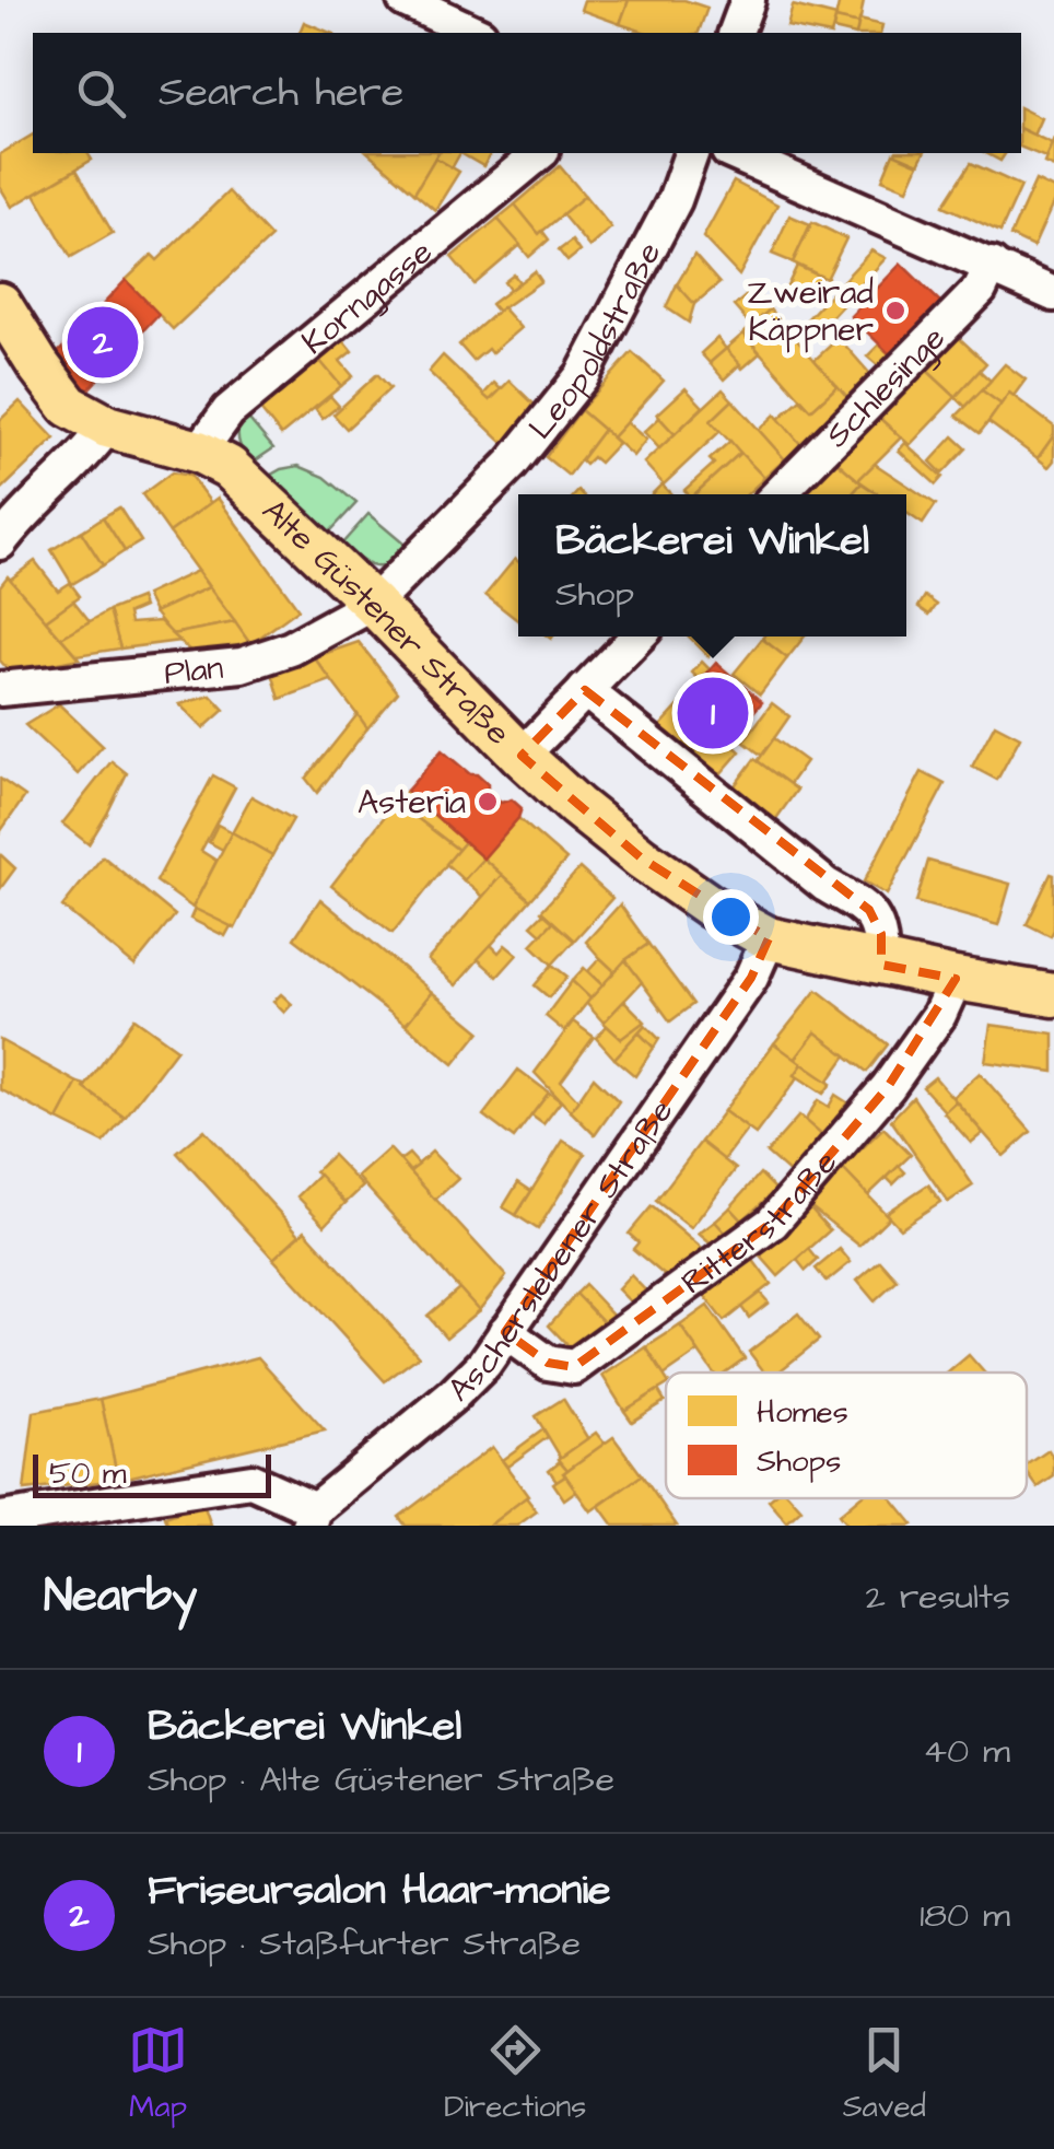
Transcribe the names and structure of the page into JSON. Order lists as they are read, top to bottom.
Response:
{
  "streets": {
    "main road": ["Alte Güstener Straße"],
    "street": [
      "Korngasse",
      "Leopoldstraße",
      "Schlesinge",
      "Plan",
      "Ritterstraße",
      "Ascherslebener Straße"
    ]
  },
  "crossings": [
    ["Korngasse", "Alte Güstener Straße"],
    ["Leopoldstraße", "Alte Güstener Straße"],
    ["Leopoldstraße", "Plan"],
    ["Alte Güstener Straße", "Plan"],
    ["Alte Güstener Straße", "Ritterstraße"],
    ["Alte Güstener Straße", "Ascherslebener Straße"],
    ["Ritterstraße", "Ascherslebener Straße"]
  ],
  "places": ["Zweirad Käppner", "Asteria"],
  "legend": ["Homes", "Shops"],
  "scale_bar": "50 m",
  "page": {
    "search": "Search here",
    "pins": ["2", "1"],
    "popup": ["Bäckerei Winkel", "Shop"],
    "scale": "50 m",
    "heading": ["Nearby", "2 results"],
    "list": [
      {
        "mark": "1",
        "name": "Bäckerei Winkel",
        "note": "Shop · Alte Güstener Straße",
        "value": "40 m"
      },
      {
        "mark": "2",
        "name": "Friseursalon Haar-monie",
        "note": "Shop · Staßfurter Straße",
        "value": "180 m"
      }
    ],
    "nav": ["Map", "Directions", "Saved"]
  }
}
